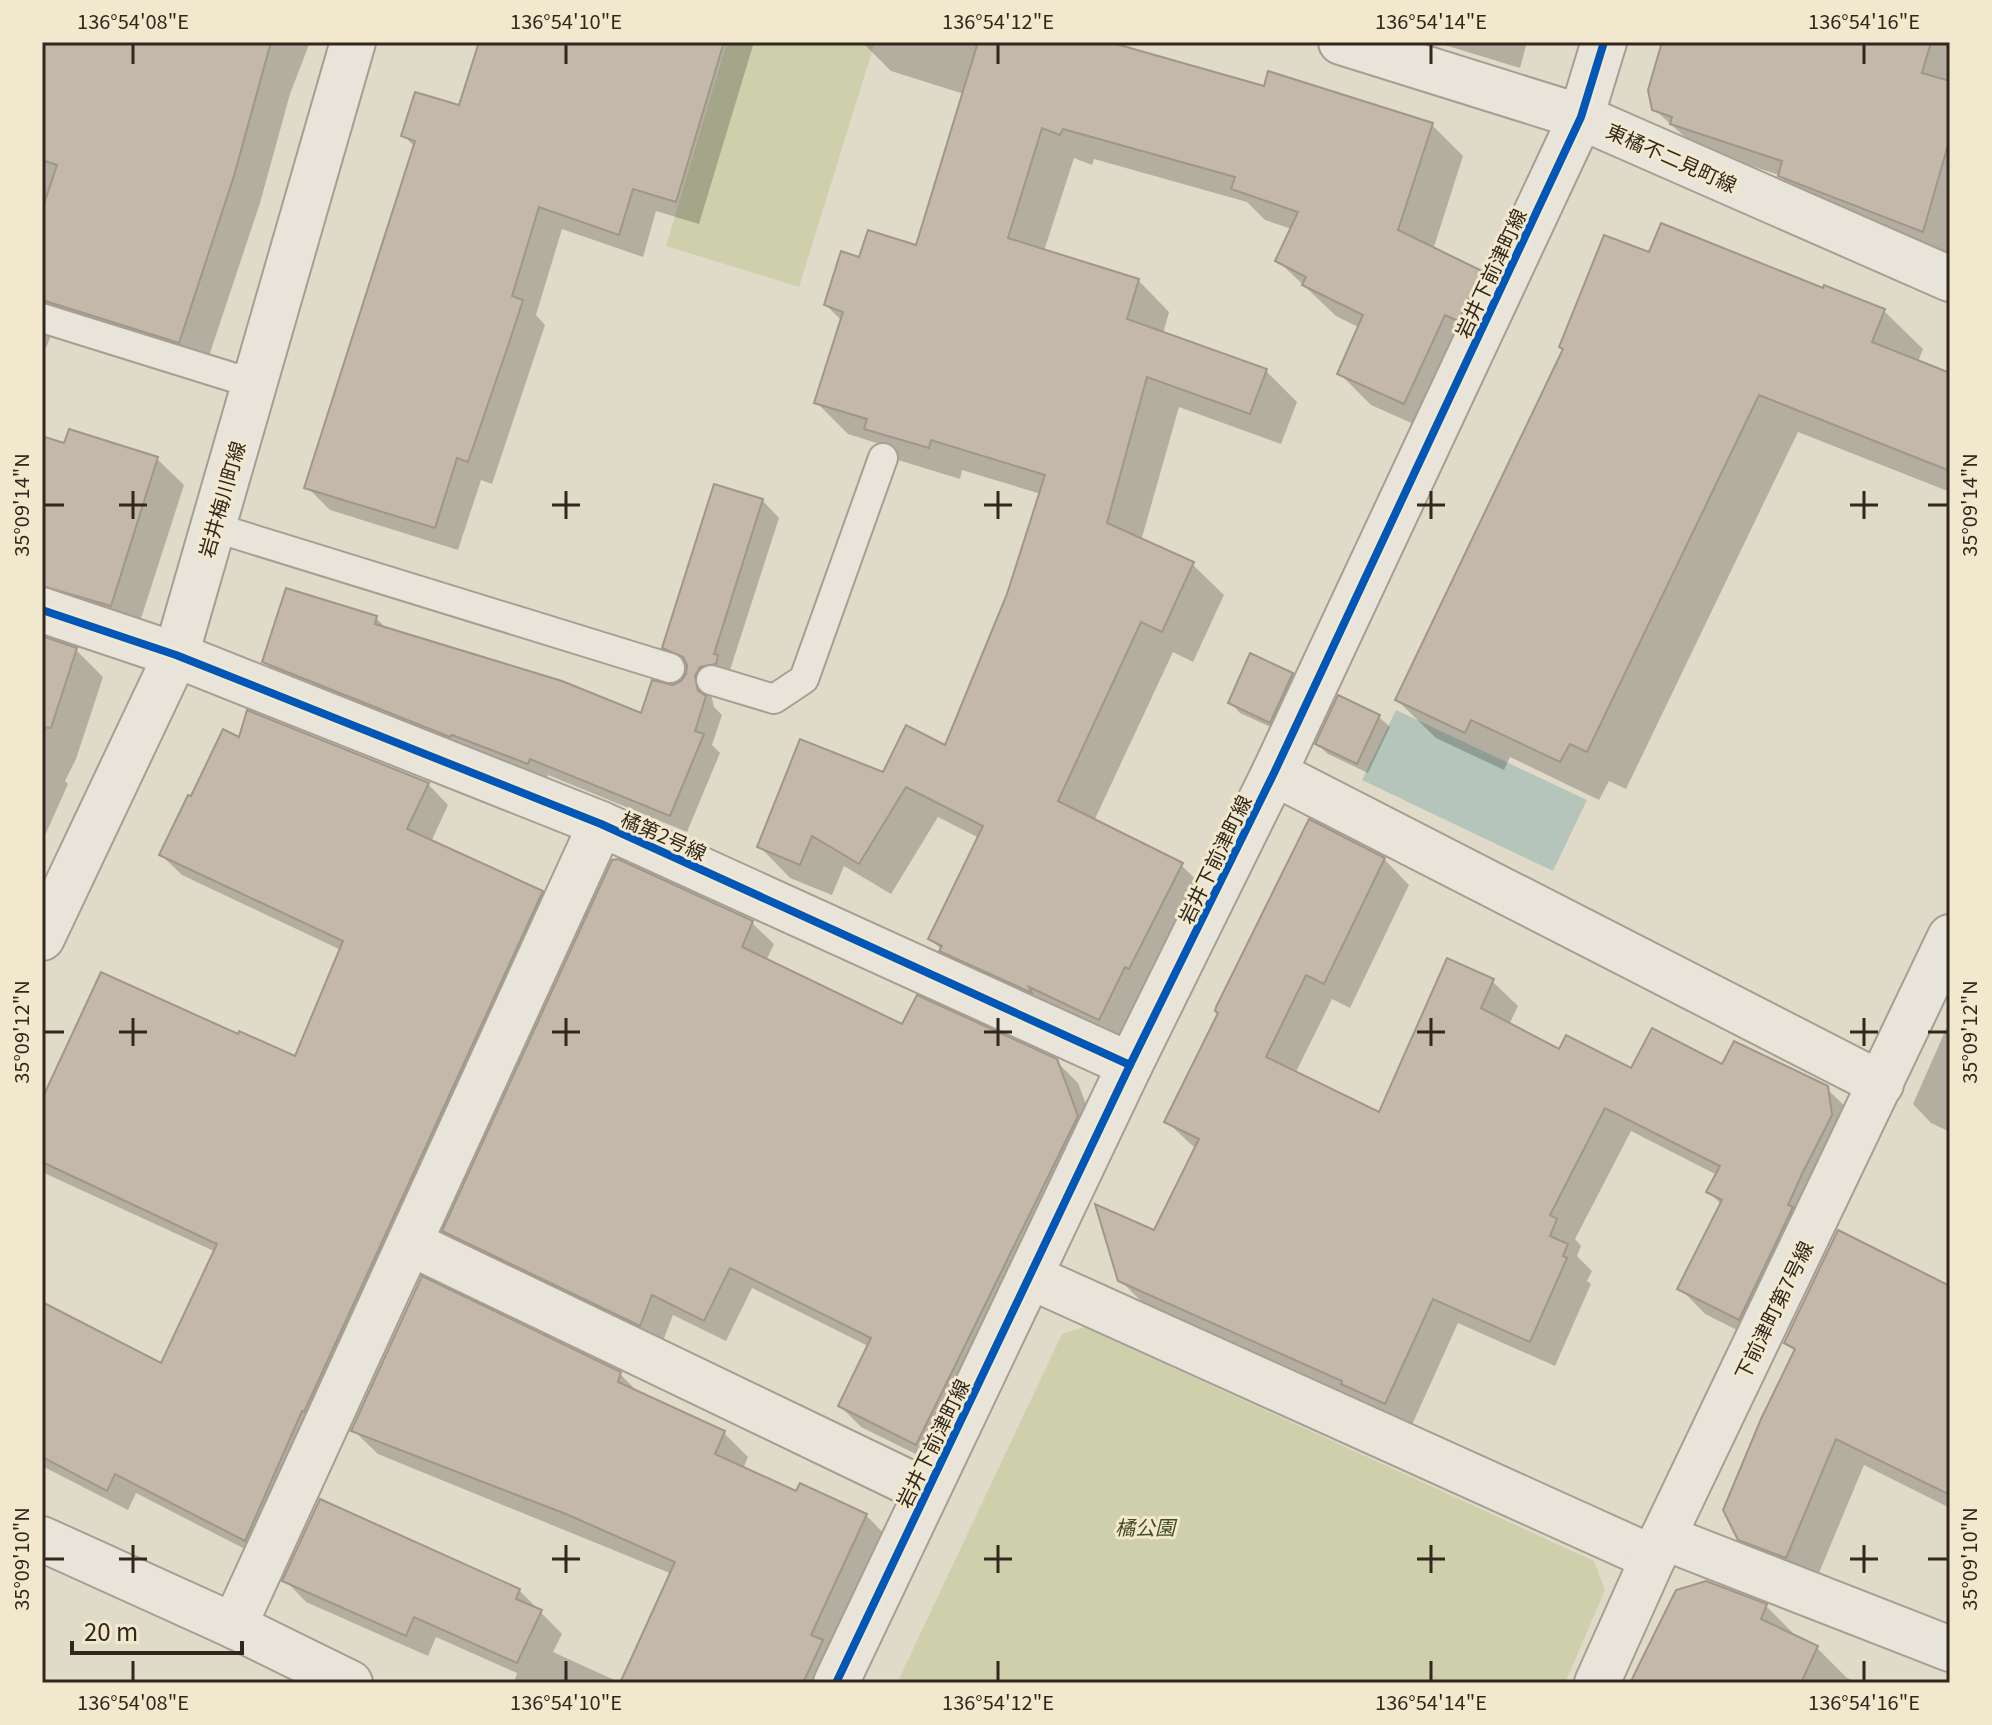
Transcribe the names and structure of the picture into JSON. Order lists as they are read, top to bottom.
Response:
{
  "streets": {
    "street": [
      "東橘不二見町線",
      "岩井下前津町線",
      "岩井梅川町線",
      "橘第2号線",
      "下前津町第7号線"
    ]
  },
  "crossings": [
    ["東橘不二見町線", "岩井下前津町線"],
    ["岩井下前津町線", "橘第2号線"],
    ["岩井梅川町線", "橘第2号線"]
  ],
  "parks": ["橘公園"],
  "scale_bar": "20 m",
  "coordinates": [
    "136°54'08\"E",
    "136°54'10\"E",
    "136°54'12\"E",
    "136°54'14\"E",
    "136°54'16\"E",
    "35°09'14\"N",
    "35°09'12\"N",
    "35°09'10\"N"
  ]
}
